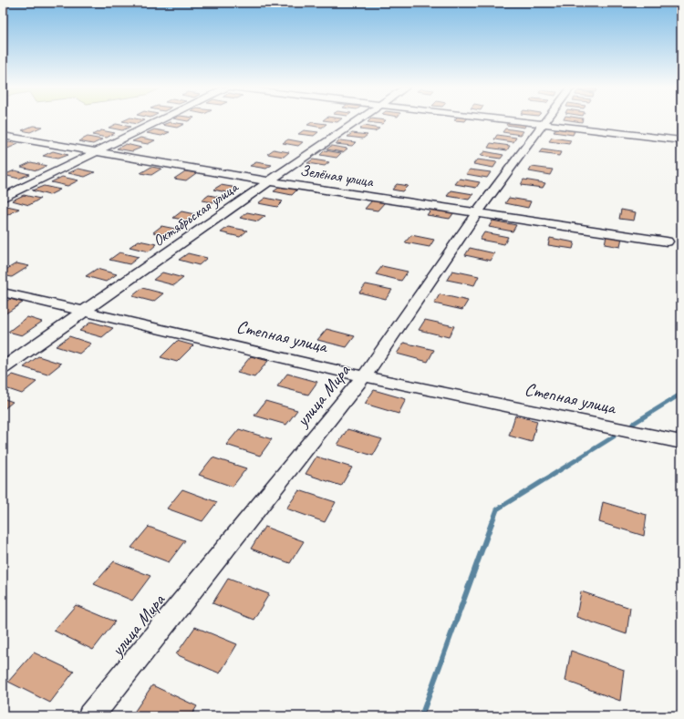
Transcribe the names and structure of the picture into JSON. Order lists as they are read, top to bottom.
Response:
{
  "streets": {
    "street": [
      "Зелёная улица",
      "Октябрьская улица",
      "Степная улица",
      "улица Мира"
    ]
  },
  "crossings": [
    ["Зелёная улица", "Октябрьская улица"],
    ["Зелёная улица", "улица Мира"],
    ["Октябрьская улица", "Степная улица"],
    ["Степная улица", "улица Мира"]
  ]
}
